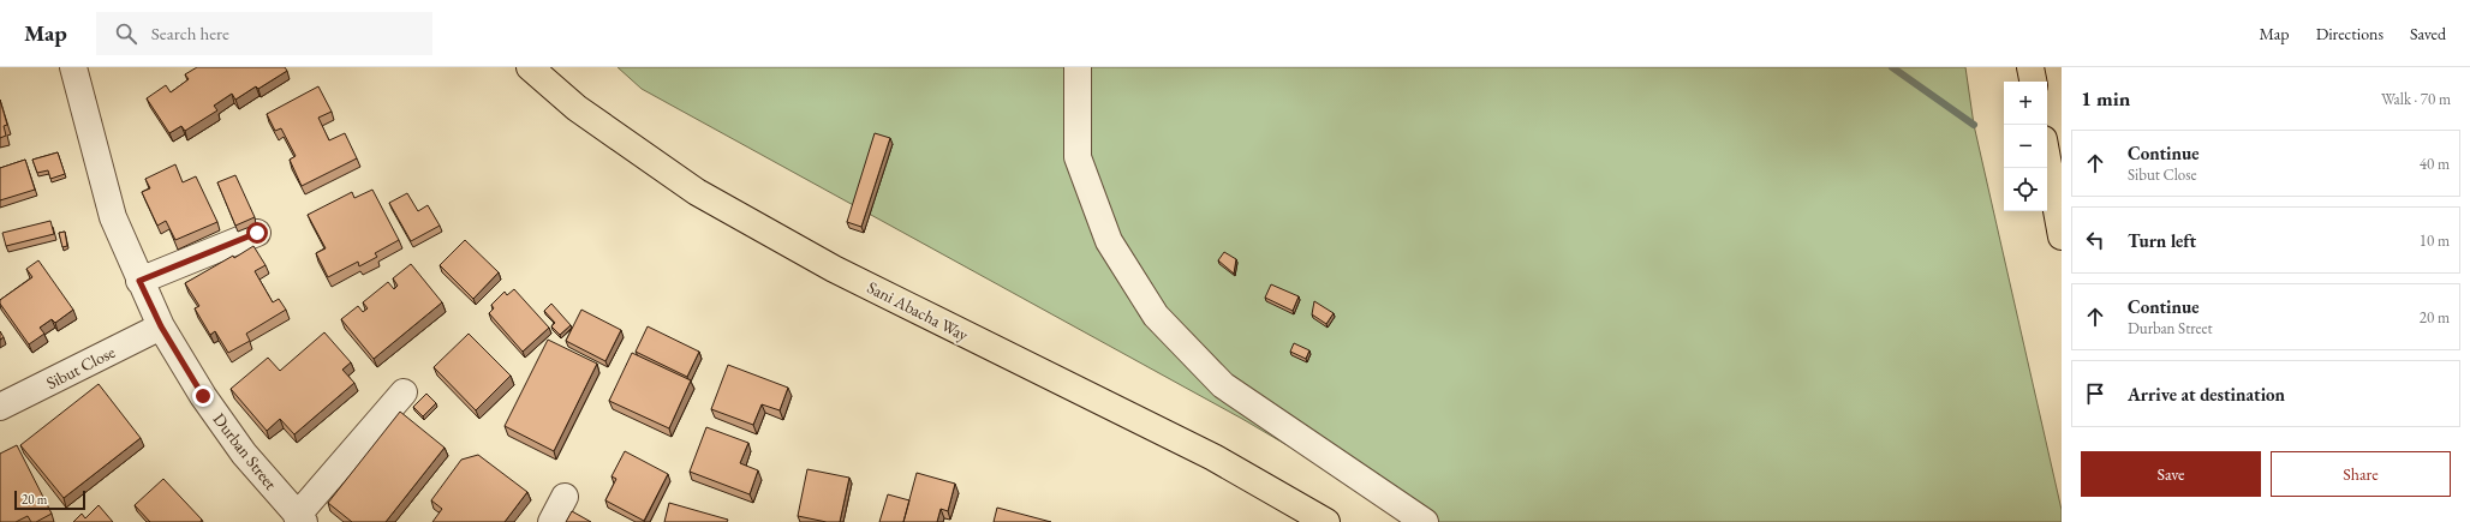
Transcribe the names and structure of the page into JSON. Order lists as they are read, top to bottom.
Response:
{
  "streets": {
    "highway": ["Sani Abacha Way"],
    "street": ["Sibut Close", "Durban Street"]
  },
  "crossings": [
    ["Sibut Close", "Durban Street"]
  ],
  "scale_bar": "20 m",
  "page": {
    "header": "Map",
    "search": "Search here",
    "nav": ["Map", "Directions", "Saved"],
    "heading": ["1 min", "Walk · 70 m"],
    "map_buttons": ["+", "−"],
    "list": [
      ["Continue", "Sibut Close", "40 m"],
      ["Turn left", "10 m"],
      ["Continue", "Durban Street", "20 m"],
      "Arrive at destination"
    ],
    "buttons": ["Save", "Share"],
    "scale": "20 m"
  }
}
